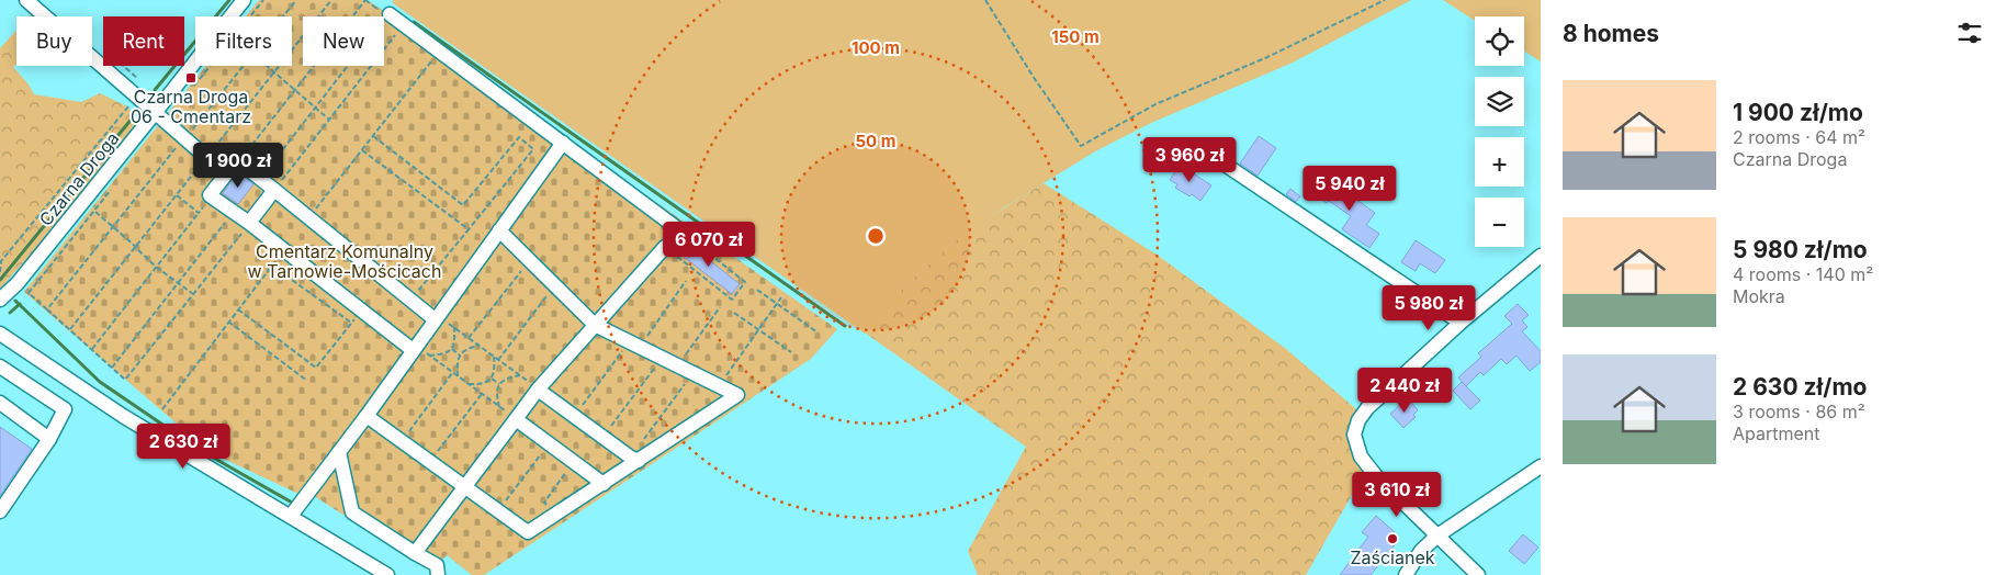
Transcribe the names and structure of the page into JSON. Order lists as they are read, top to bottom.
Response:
{
  "streets": {
    "street": ["Czarna Droga"]
  },
  "parks": ["Cmentarz Komunalny w Tarnowie-Mościcach"],
  "places": {
    "transit": ["Czarna Droga 06 - Cmentarz"],
    "other": ["Zaścianek"]
  },
  "page": {
    "heading": "8 homes",
    "map_buttons": ["+", "−"],
    "chip": [
      "Buy",
      "Rent",
      "Filters",
      "New"
    ],
    "list": [
      {
        "name": "1 900 zł/mo",
        "note": "2 rooms · 64 m² · Czarna Droga"
      },
      {
        "name": "5 980 zł/mo",
        "note": "4 rooms · 140 m² · Mokra"
      },
      {
        "name": "2 630 zł/mo",
        "note": "3 rooms · 86 m² · Apartment"
      }
    ],
    "price": [
      "3 960 zł",
      "1 900 zł",
      "5 940 zł",
      "6 070 zł",
      "5 980 zł",
      "2 440 zł",
      "2 630 zł",
      "3 610 zł"
    ]
  },
  "rings": ["150 m", "100 m", "50 m"]
}
